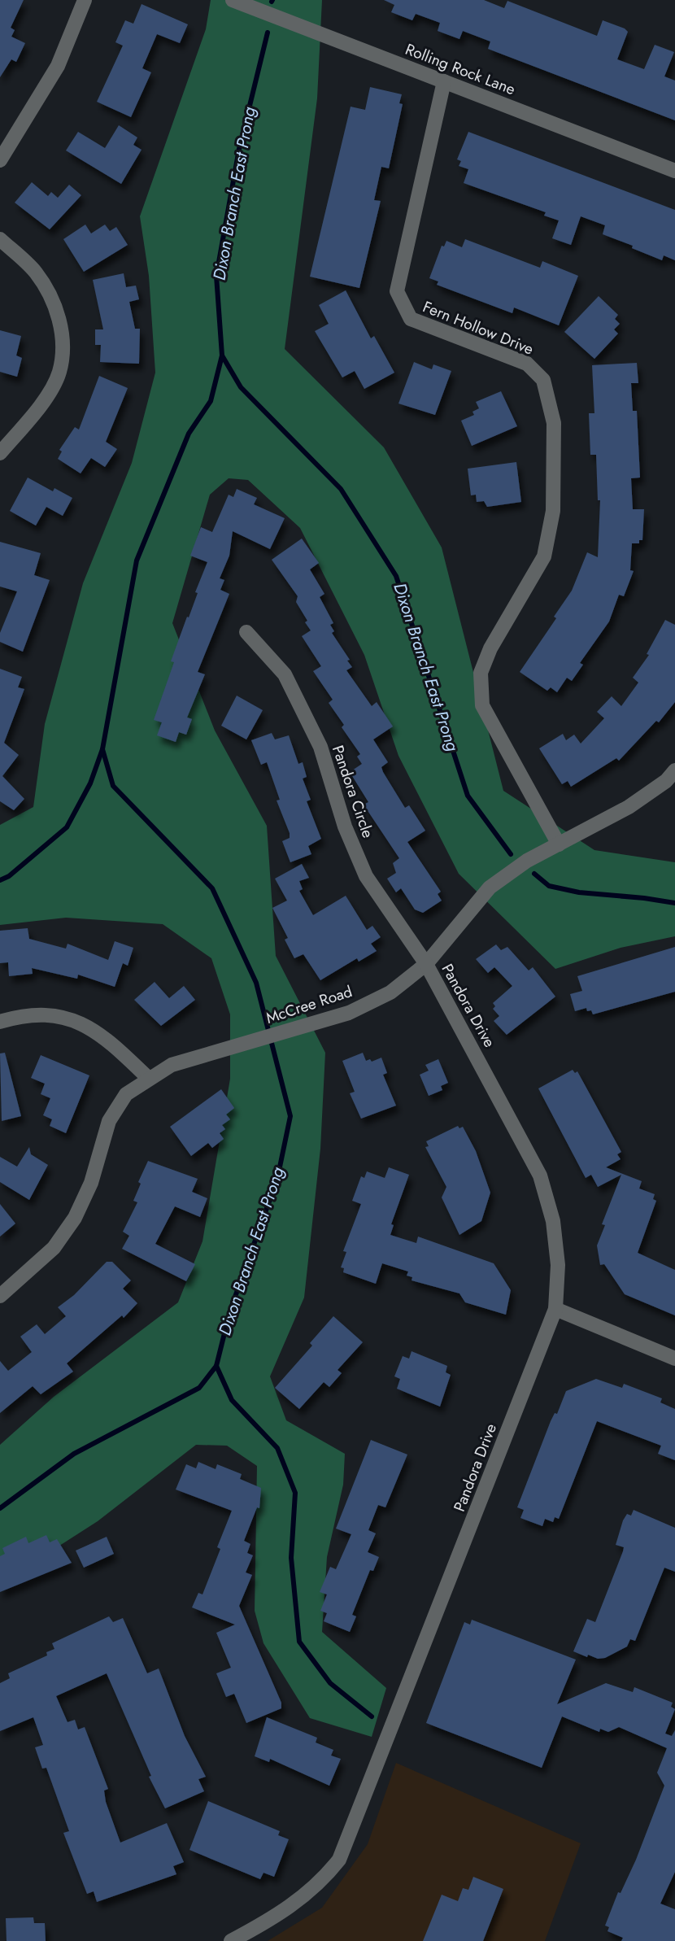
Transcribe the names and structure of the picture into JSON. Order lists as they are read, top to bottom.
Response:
{
  "streets": {
    "street": [
      "Rolling Rock Lane",
      "Fern Hollow Drive",
      "Pandora Circle",
      "McCree Road",
      "Pandora Drive"
    ]
  },
  "crossings": [
    ["Rolling Rock Lane", "Fern Hollow Drive"],
    ["Fern Hollow Drive", "McCree Road"],
    ["Pandora Circle", "McCree Road"],
    ["Pandora Circle", "Pandora Drive"],
    ["McCree Road", "Pandora Drive"]
  ],
  "water": ["Dixon Branch East Prong"]
}
